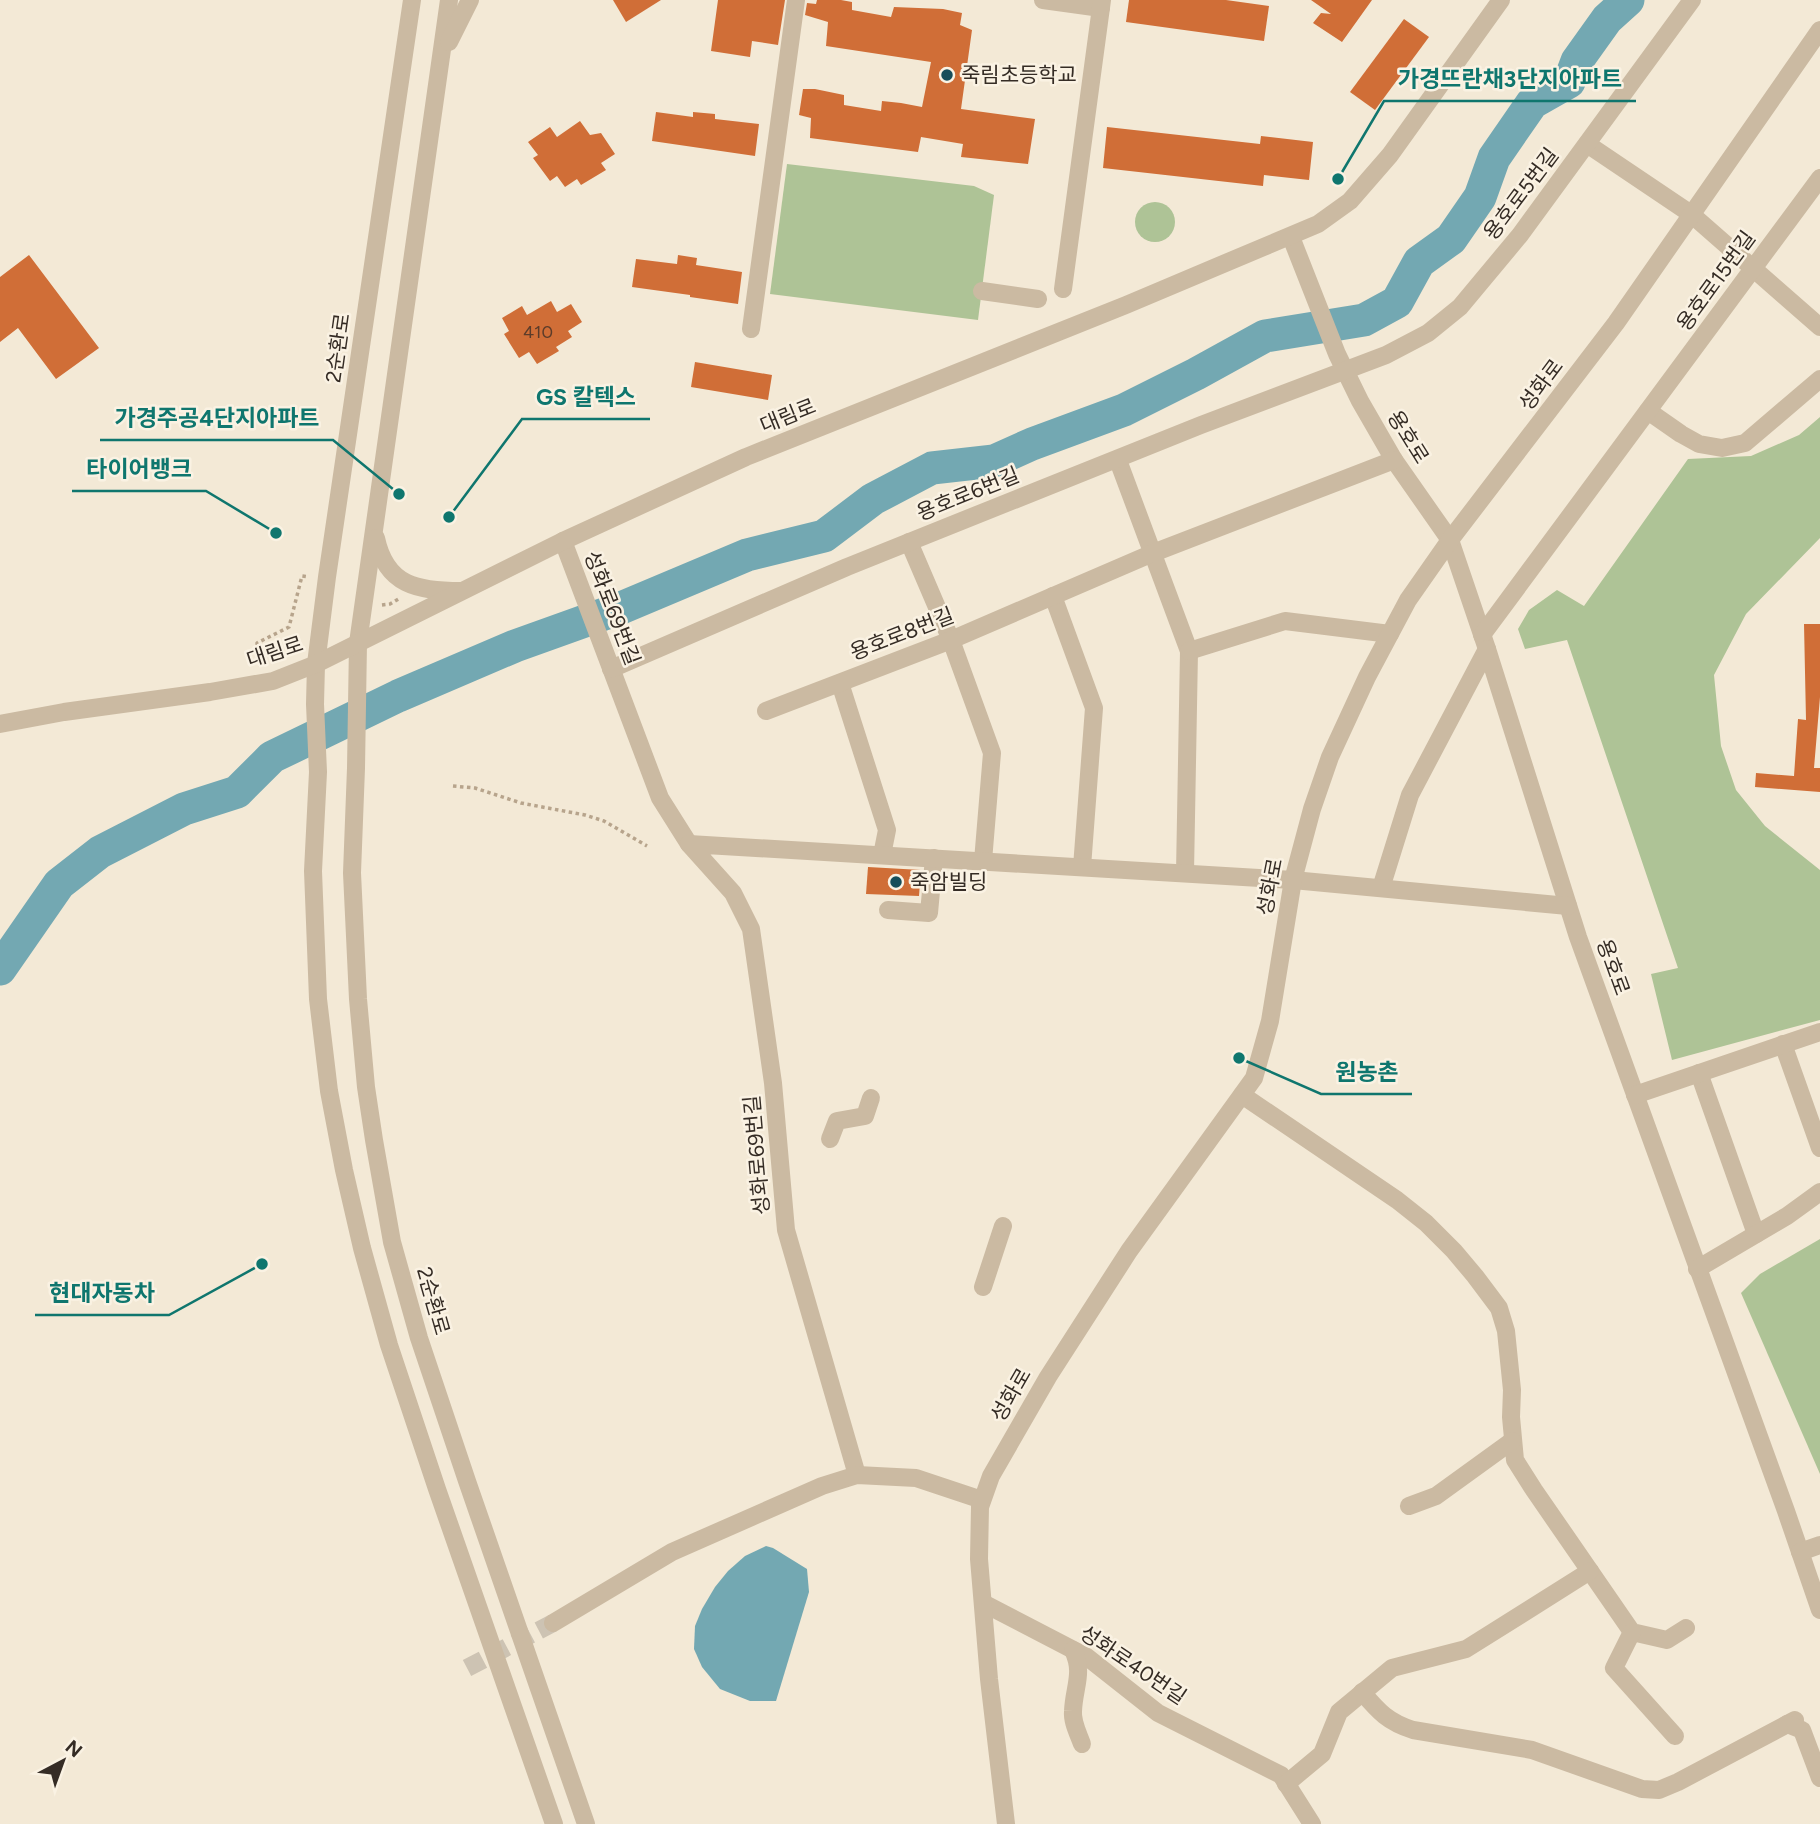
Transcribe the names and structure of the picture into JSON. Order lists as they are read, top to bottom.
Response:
{
  "streets": {
    "street": [
      "용호로5번길",
      "용호로15번길",
      "2순환로",
      "성화로",
      "대림로",
      "용호로",
      "용호로6번길",
      "성화로69번길",
      "용호로8번길",
      "성화로40번길"
    ]
  },
  "crossings": [
    ["용호로5번길", "용호로"],
    ["용호로5번길", "용호로6번길"],
    ["용호로15번길", "용호로"],
    ["2순환로", "대림로"],
    ["성화로", "용호로"],
    ["성화로", "성화로40번길"],
    ["대림로", "용호로"],
    ["대림로", "성화로69번길"],
    ["용호로", "용호로6번길"],
    ["용호로", "용호로8번길"],
    ["용호로6번길", "성화로69번길"]
  ],
  "places": [
    "죽림초등학교",
    "가경뜨란채3단지아파트",
    "가경주공4단지아파트",
    "GS 칼텍스",
    "타이어뱅크",
    "죽암빌딩",
    "원농촌",
    "현대자동차"
  ],
  "house_numbers": ["410"],
  "north": "top right"
}
